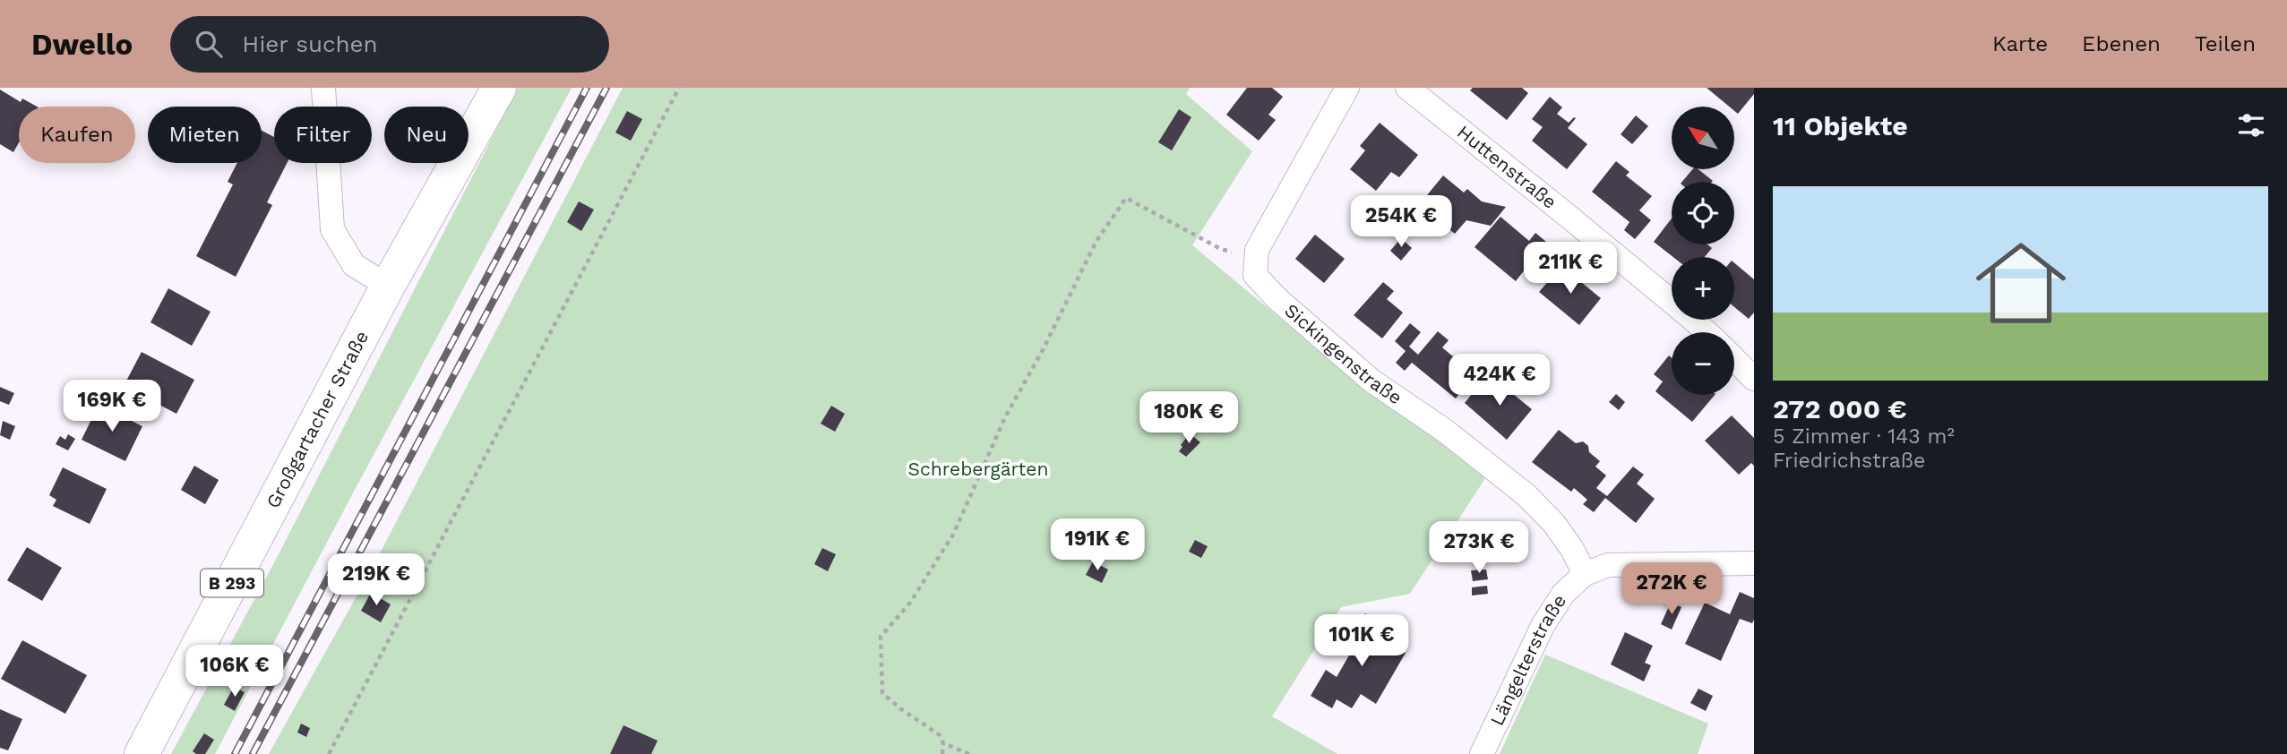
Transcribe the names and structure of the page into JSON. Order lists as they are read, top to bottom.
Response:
{
  "streets": {
    "main road": ["Großgartacher Straße", "B 293"],
    "street": ["Huttenstraße", "Sickingenstraße", "Längelterstraße"]
  },
  "crossings": [
    ["Sickingenstraße", "Längelterstraße"]
  ],
  "parks": ["Schrebergärten"],
  "north": "top left",
  "page": {
    "header": "Dwello",
    "search": "Hier suchen",
    "nav": ["Karte", "Ebenen", "Teilen"],
    "heading": "11 Objekte",
    "map_buttons": ["+", "−"],
    "chip": [
      "Kaufen",
      "Mieten",
      "Filter",
      "Neu"
    ],
    "list": [
      {
        "name": "272 000 €",
        "note": "5 Zimmer · 143 m² · Friedrichstraße"
      }
    ],
    "price": [
      "254K €",
      "211K €",
      "424K €",
      "169K €",
      "180K €",
      "191K €",
      "273K €",
      "219K €",
      "272K €",
      "101K €",
      "106K €"
    ]
  }
}
